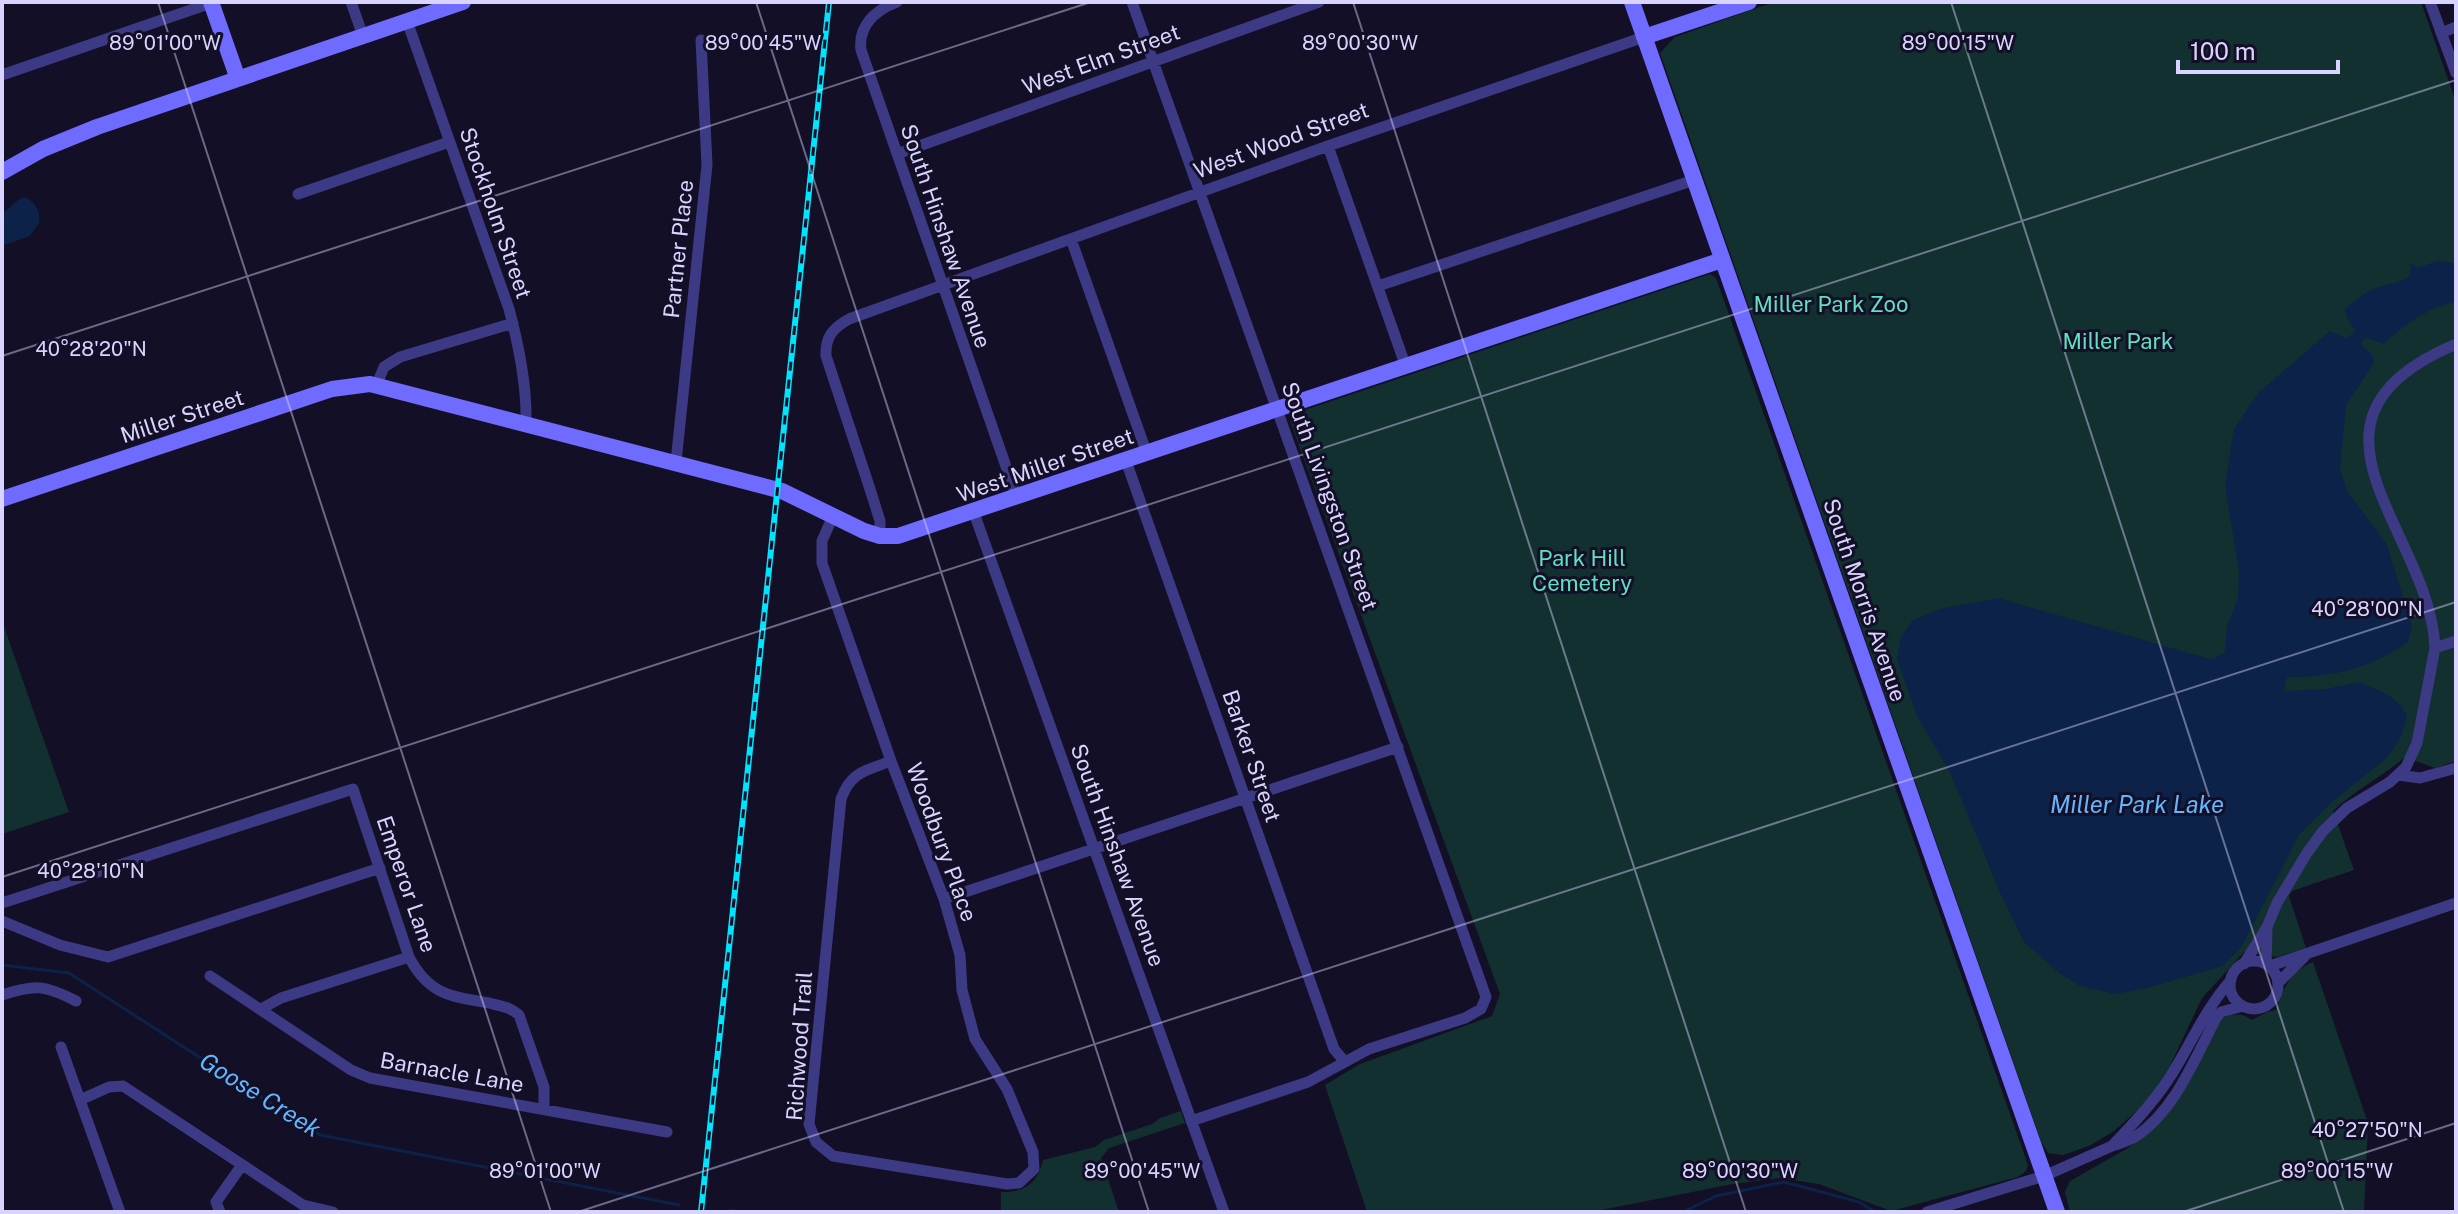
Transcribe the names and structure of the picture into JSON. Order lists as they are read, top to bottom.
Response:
{
  "streets": {
    "street": [
      "West Elm Street",
      "West Wood Street",
      "Stockholm Street",
      "South Hinshaw Avenue",
      "Partner Place",
      "Miller Street",
      "West Miller Street",
      "South Livingston Street",
      "South Morris Avenue",
      "Barker Street",
      "Woodbury Place",
      "Emperor Lane",
      "Richwood Trail",
      "Barnacle Lane"
    ]
  },
  "crossings": [
    ["West Elm Street", "South Hinshaw Avenue"],
    ["West Elm Street", "South Livingston Street"],
    ["West Wood Street", "South Hinshaw Avenue"],
    ["West Wood Street", "West Miller Street"],
    ["West Wood Street", "South Livingston Street"],
    ["West Wood Street", "South Morris Avenue"],
    ["South Hinshaw Avenue", "West Miller Street"],
    ["West Miller Street", "South Livingston Street"],
    ["West Miller Street", "South Morris Avenue"],
    ["West Miller Street", "Barker Street"],
    ["South Livingston Street", "Barker Street"],
    ["Woodbury Place", "Richwood Trail"],
    ["Emperor Lane", "Barnacle Lane"]
  ],
  "water": ["Miller Park Lake", "Goose Creek"],
  "parks": ["Miller Park Zoo", "Miller Park", "Park Hill Cemetery"],
  "scale_bar": "100 m",
  "coordinates": [
    "89°01'00\"W",
    "89°00'45\"W",
    "89°00'30\"W",
    "89°00'15\"W",
    "40°28'20\"N",
    "40°28'00\"N",
    "40°28'10\"N",
    "40°27'50\"N"
  ]
}
